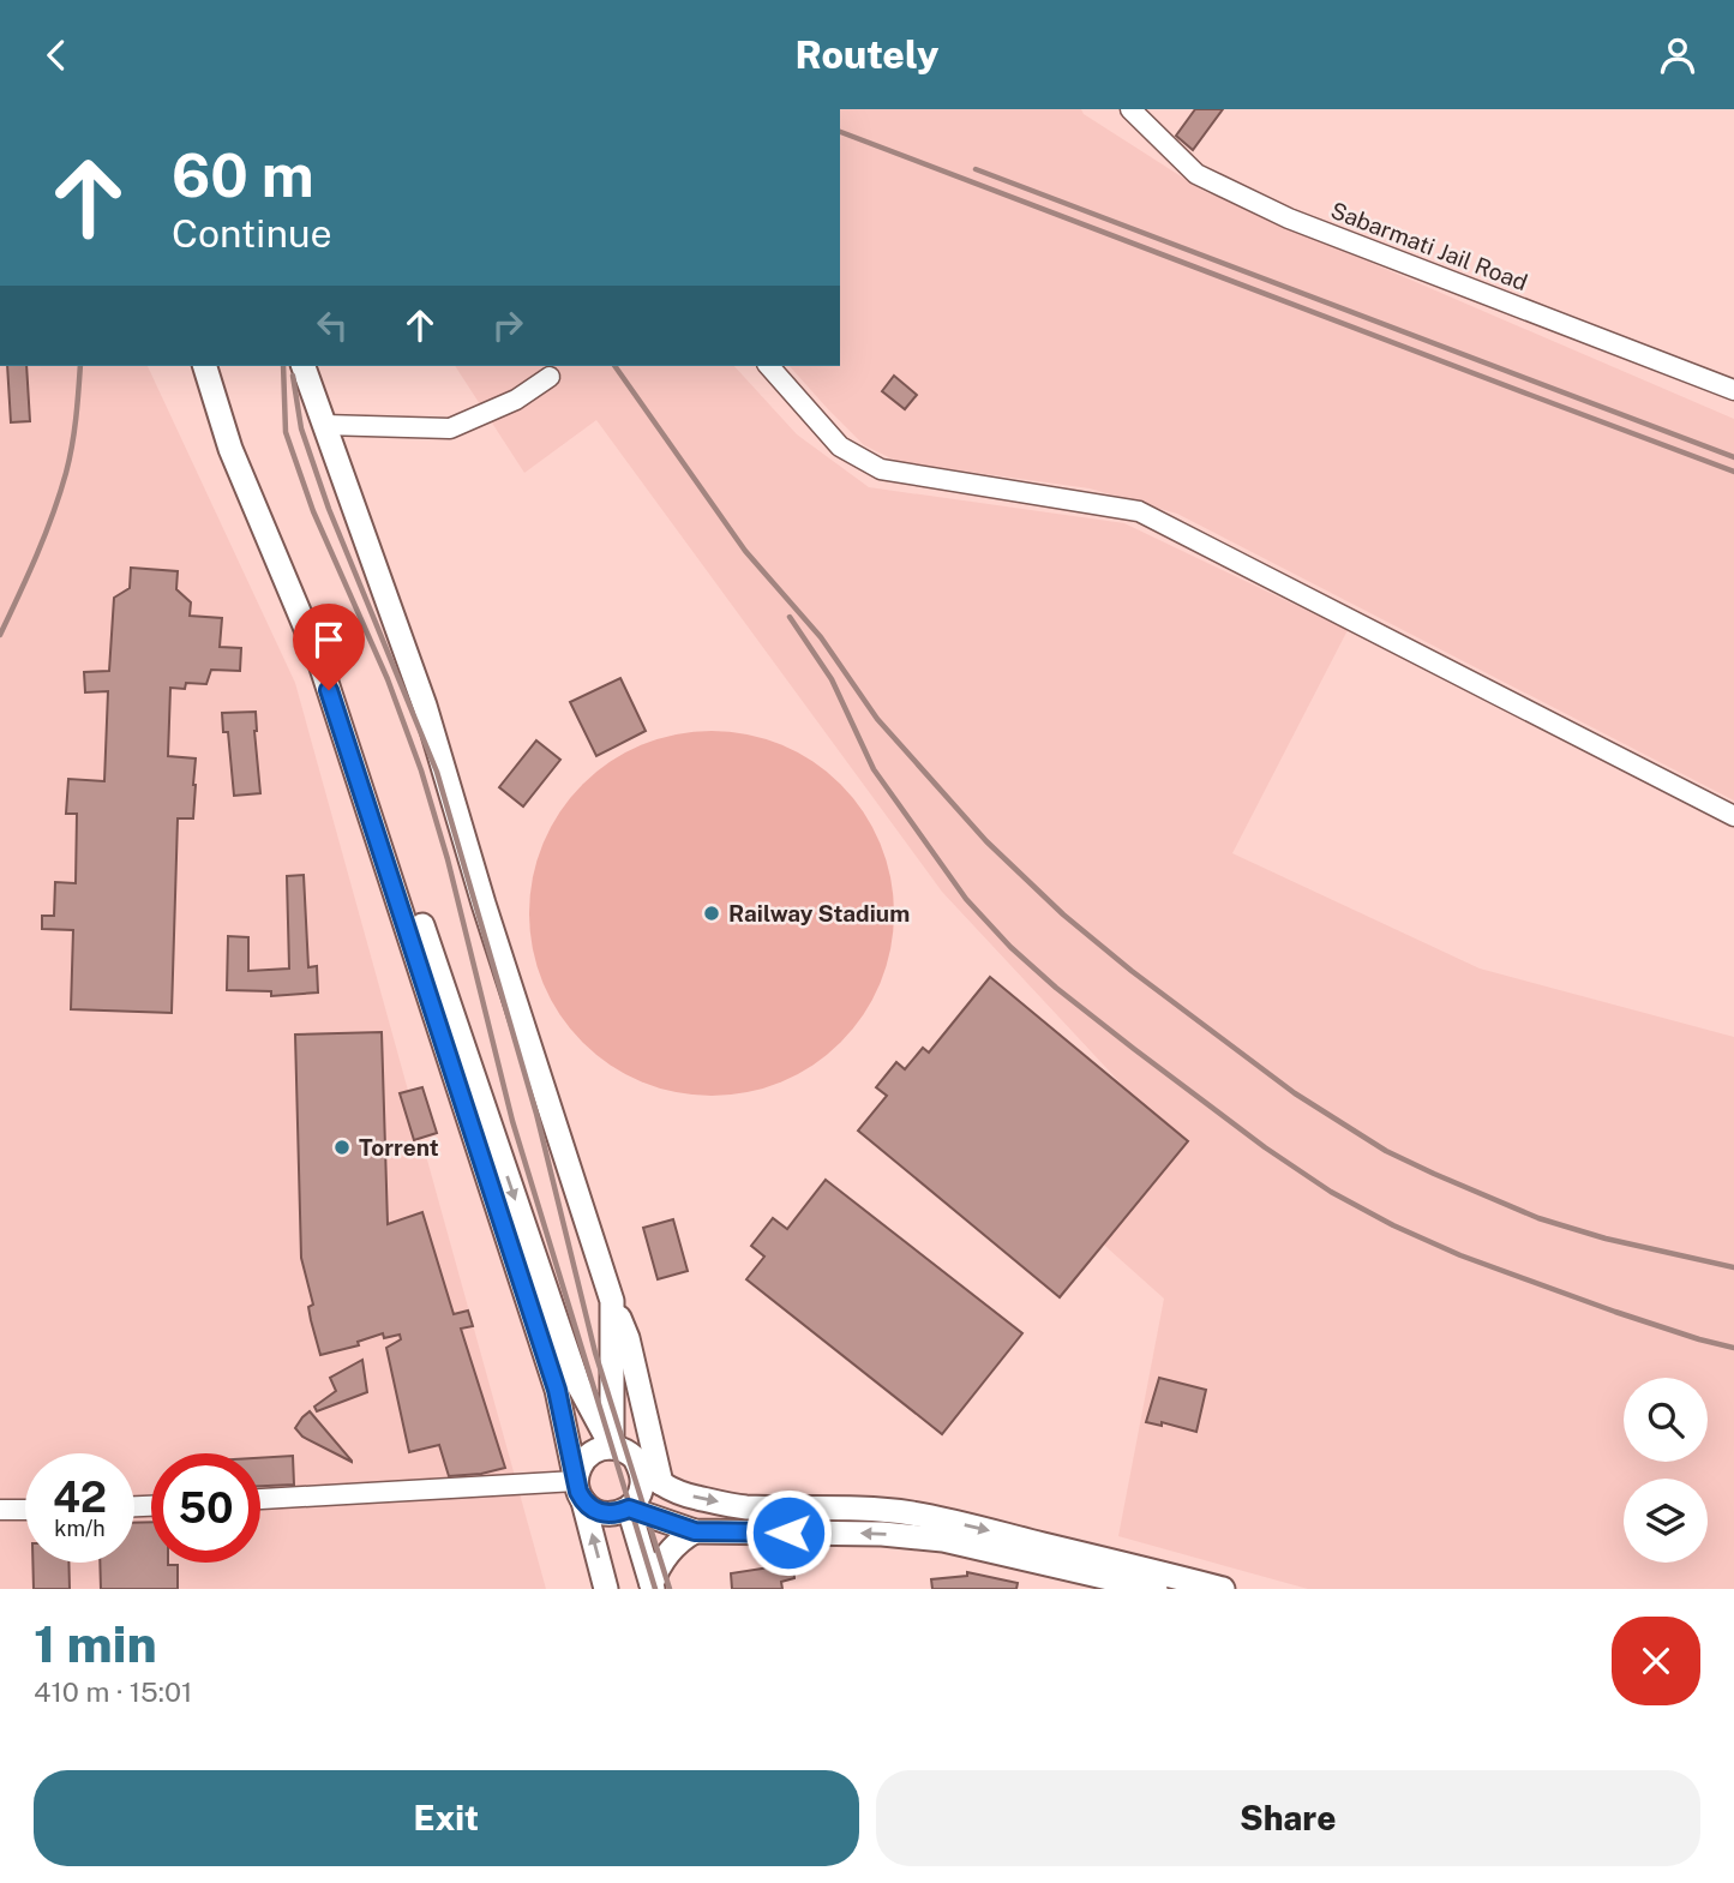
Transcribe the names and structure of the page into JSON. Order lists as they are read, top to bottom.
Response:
{
  "streets": {
    "street": ["Sabarmati Jail Road"]
  },
  "places": ["Railway Stadium", "Torrent"],
  "page": {
    "header": "Routely",
    "turn": ["60 m", "Continue"],
    "speed": "42 km/h",
    "limit": "50",
    "heading": ["1 min", "410 m · 15:01"],
    "buttons": ["Exit", "Share"]
  }
}
